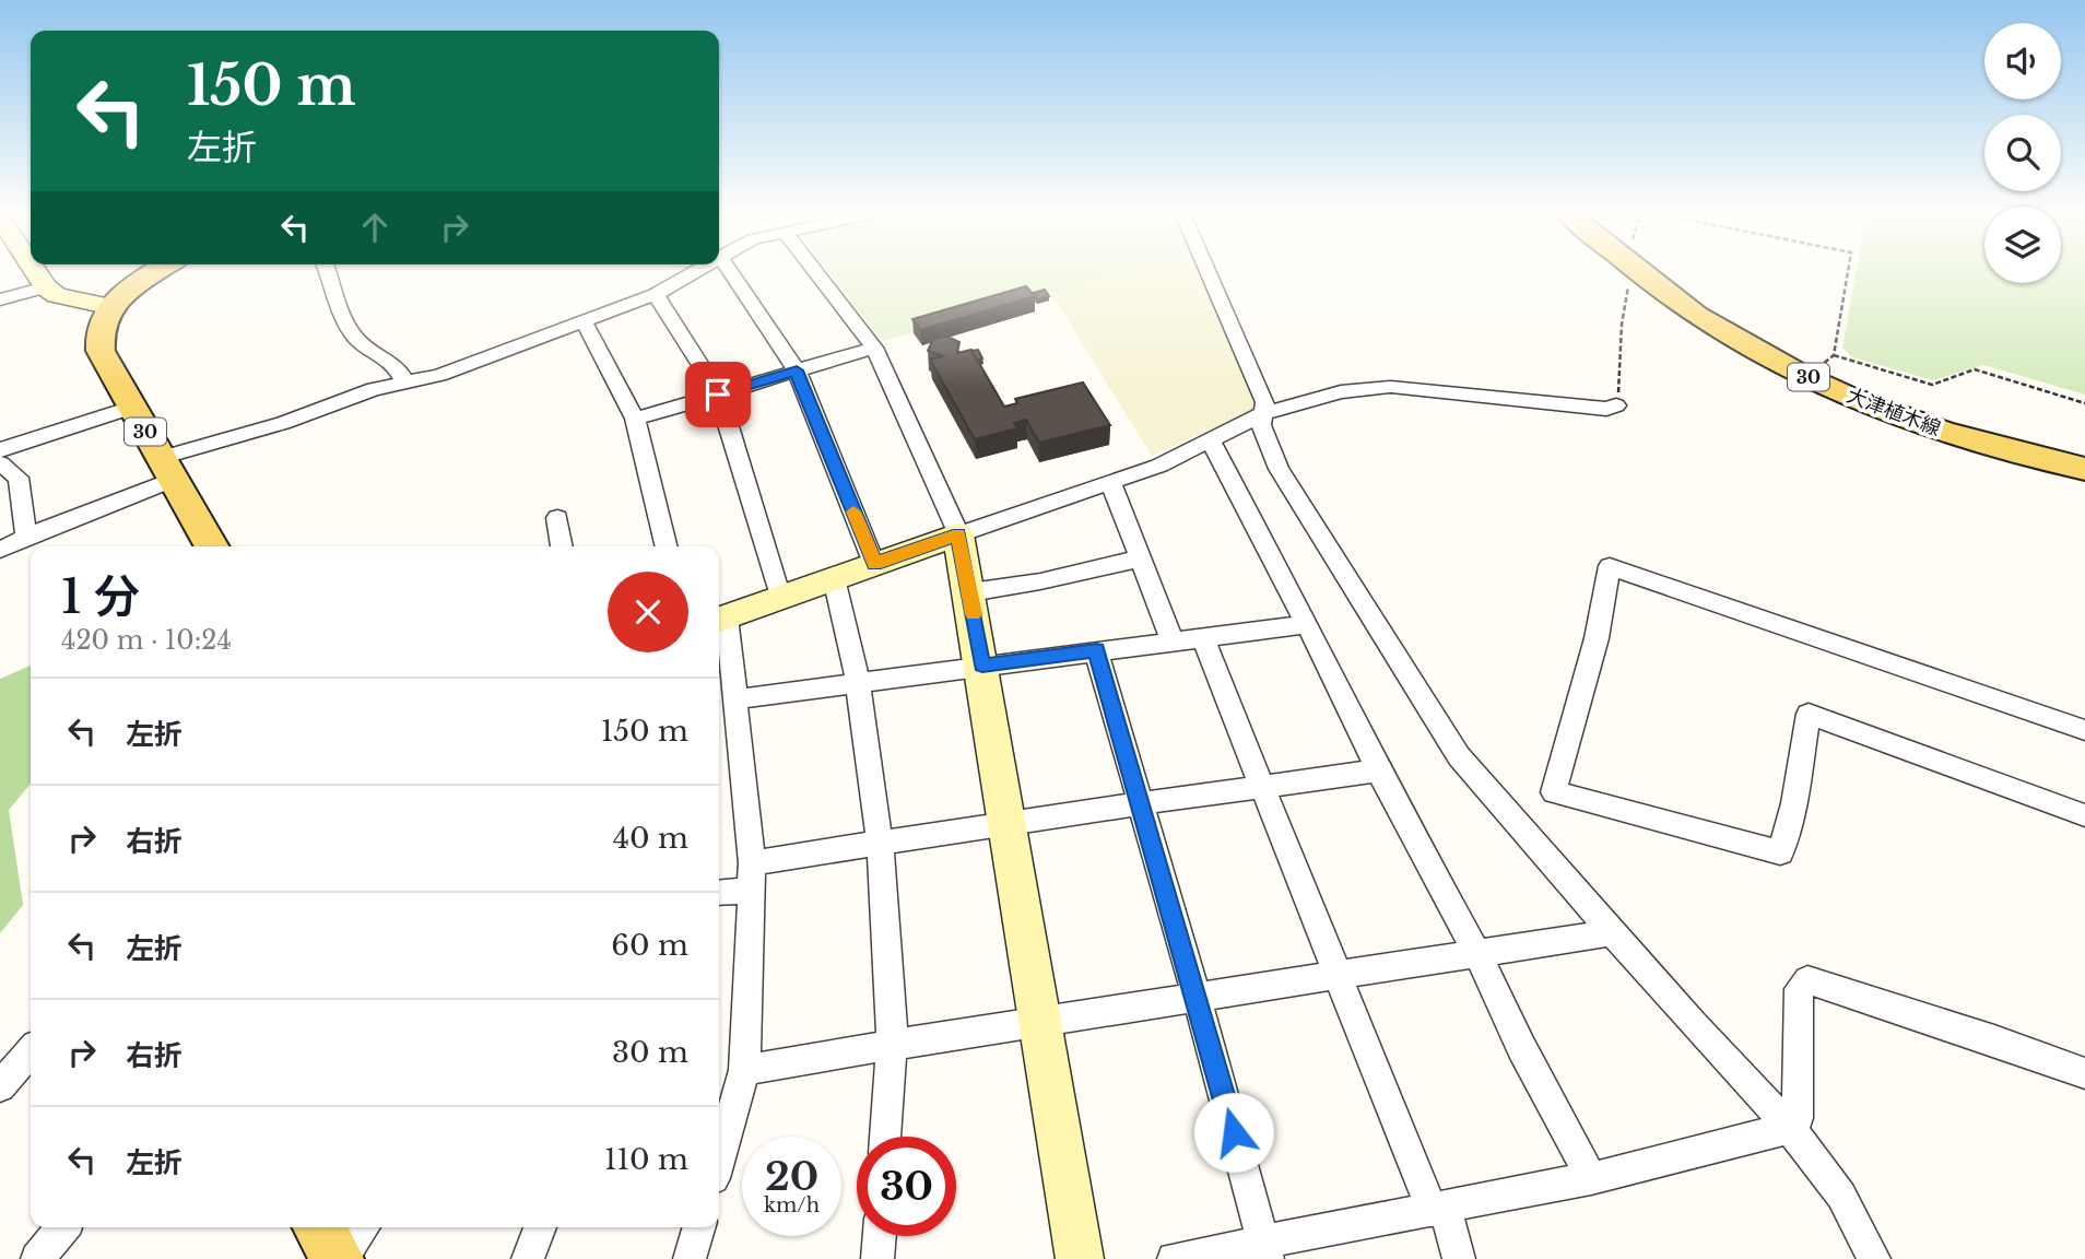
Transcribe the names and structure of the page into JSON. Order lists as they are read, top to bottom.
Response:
{
  "streets": {
    "main road": ["30", "大津植木線"]
  },
  "page": {
    "turn": ["150 m", "左折"],
    "heading": ["1 分", "420 m · 10:24"],
    "list": [
      {
        "name": "左折",
        "value": "150 m"
      },
      {
        "name": "右折",
        "value": "40 m"
      },
      {
        "name": "左折",
        "value": "60 m"
      },
      {
        "name": "右折",
        "value": "30 m"
      },
      {
        "name": "左折",
        "value": "110 m"
      }
    ],
    "speed": "20 km/h",
    "limit": "30"
  }
}
